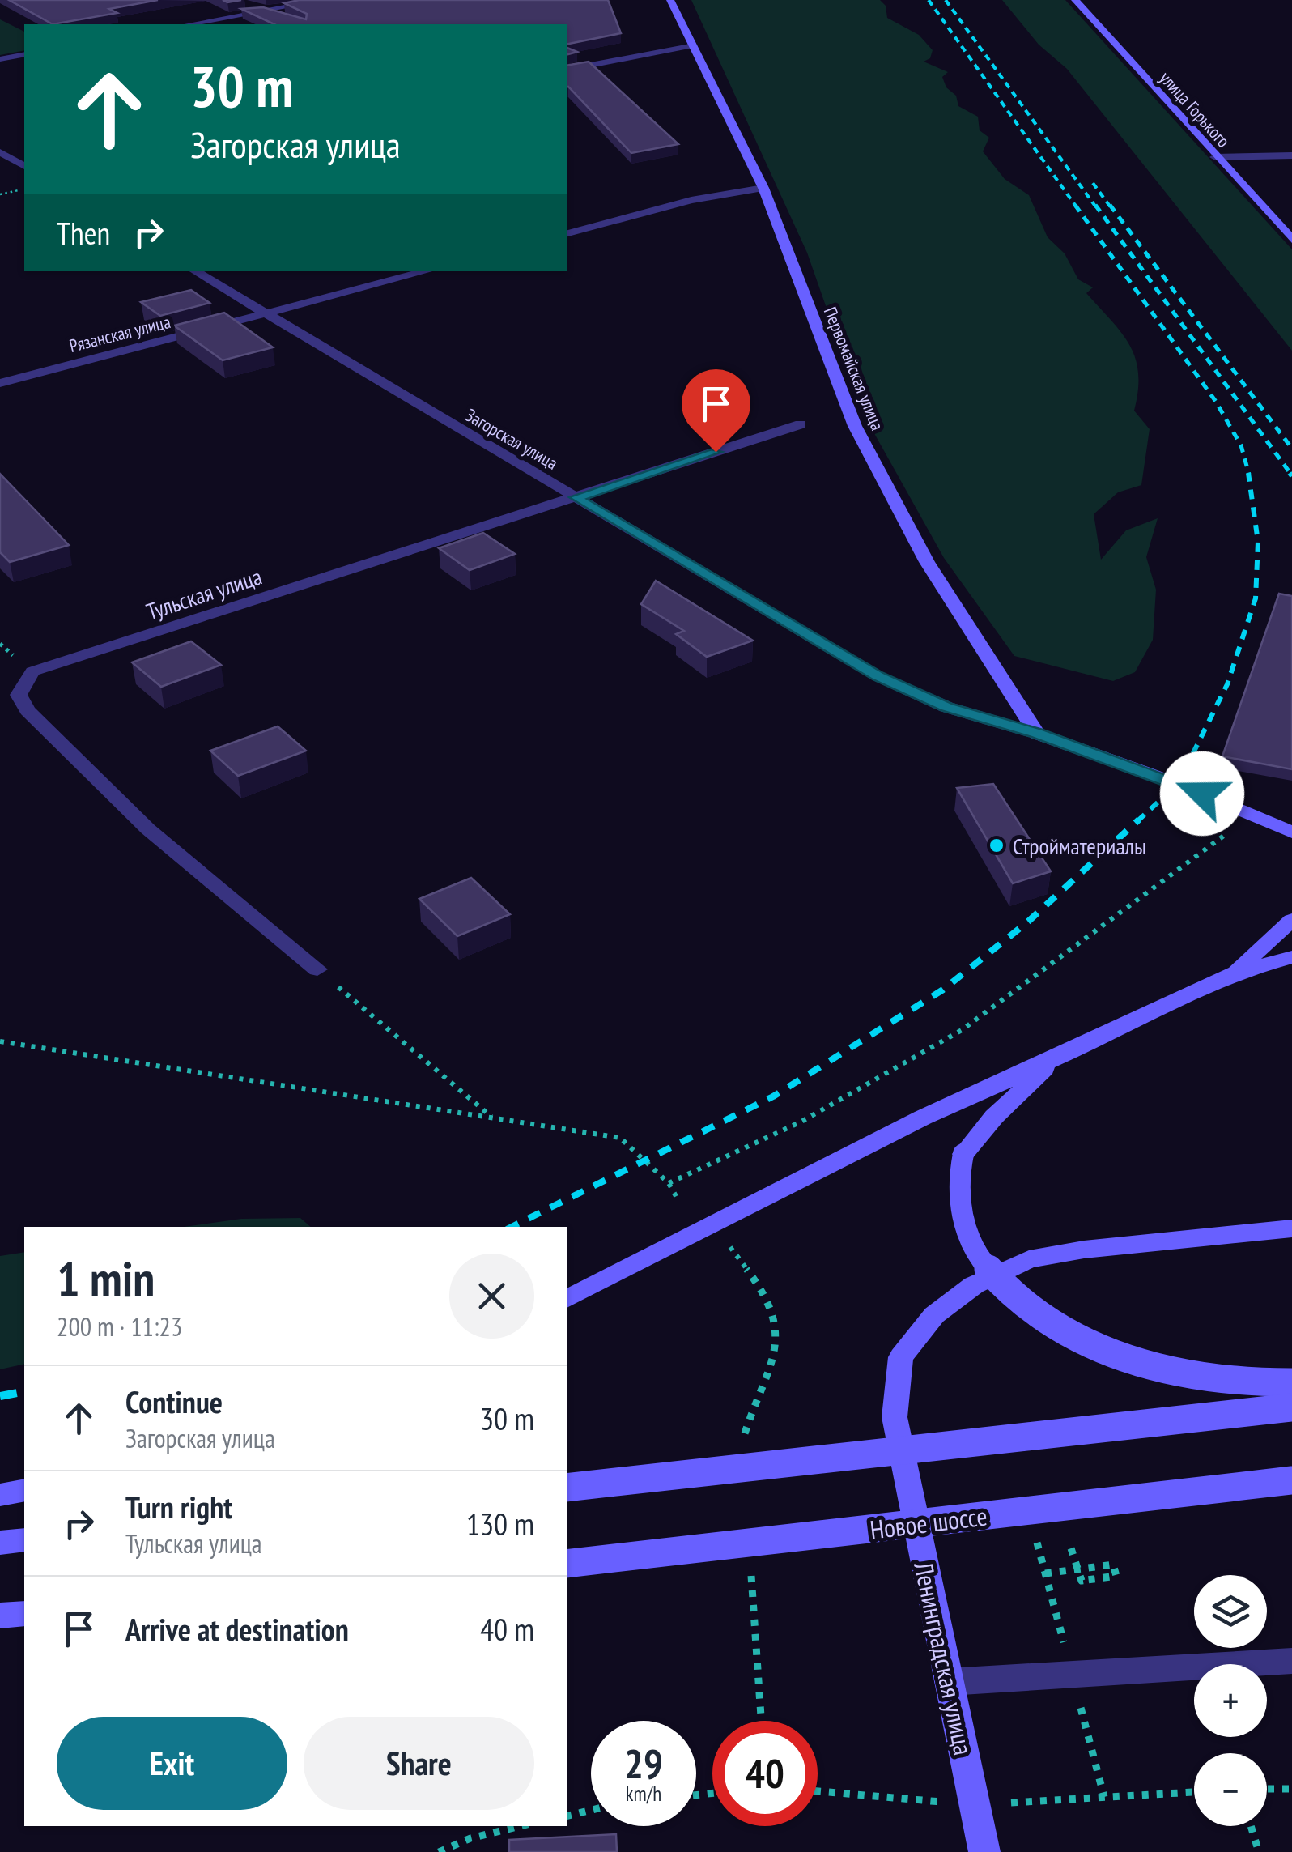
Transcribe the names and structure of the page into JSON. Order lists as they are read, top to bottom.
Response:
{
  "streets": {
    "street": [
      "улица Горького",
      "Рязанская улица",
      "Первомайская улица",
      "Загорская улица",
      "Тульская улица",
      "Новое шоссе",
      "Ленинградская улица"
    ]
  },
  "crossings": [
    ["Рязанская улица", "Загорская улица"],
    ["Первомайская улица", "Загорская улица"],
    ["Загорская улица", "Тульская улица"]
  ],
  "places": ["Стройматериалы"],
  "page": {
    "turn": ["30 m", "Загорская улица"],
    "then": "Then",
    "heading": ["1 min", "200 m · 11:23"],
    "list": [
      {
        "name": "Continue",
        "note": "Загорская улица",
        "value": "30 m"
      },
      {
        "name": "Turn right",
        "note": "Тульская улица",
        "value": "130 m"
      },
      {
        "name": "Arrive at destination",
        "value": "40 m"
      }
    ],
    "map_buttons": ["+", "−"],
    "buttons": ["Exit", "Share"],
    "speed": "29 km/h",
    "limit": "40"
  }
}
